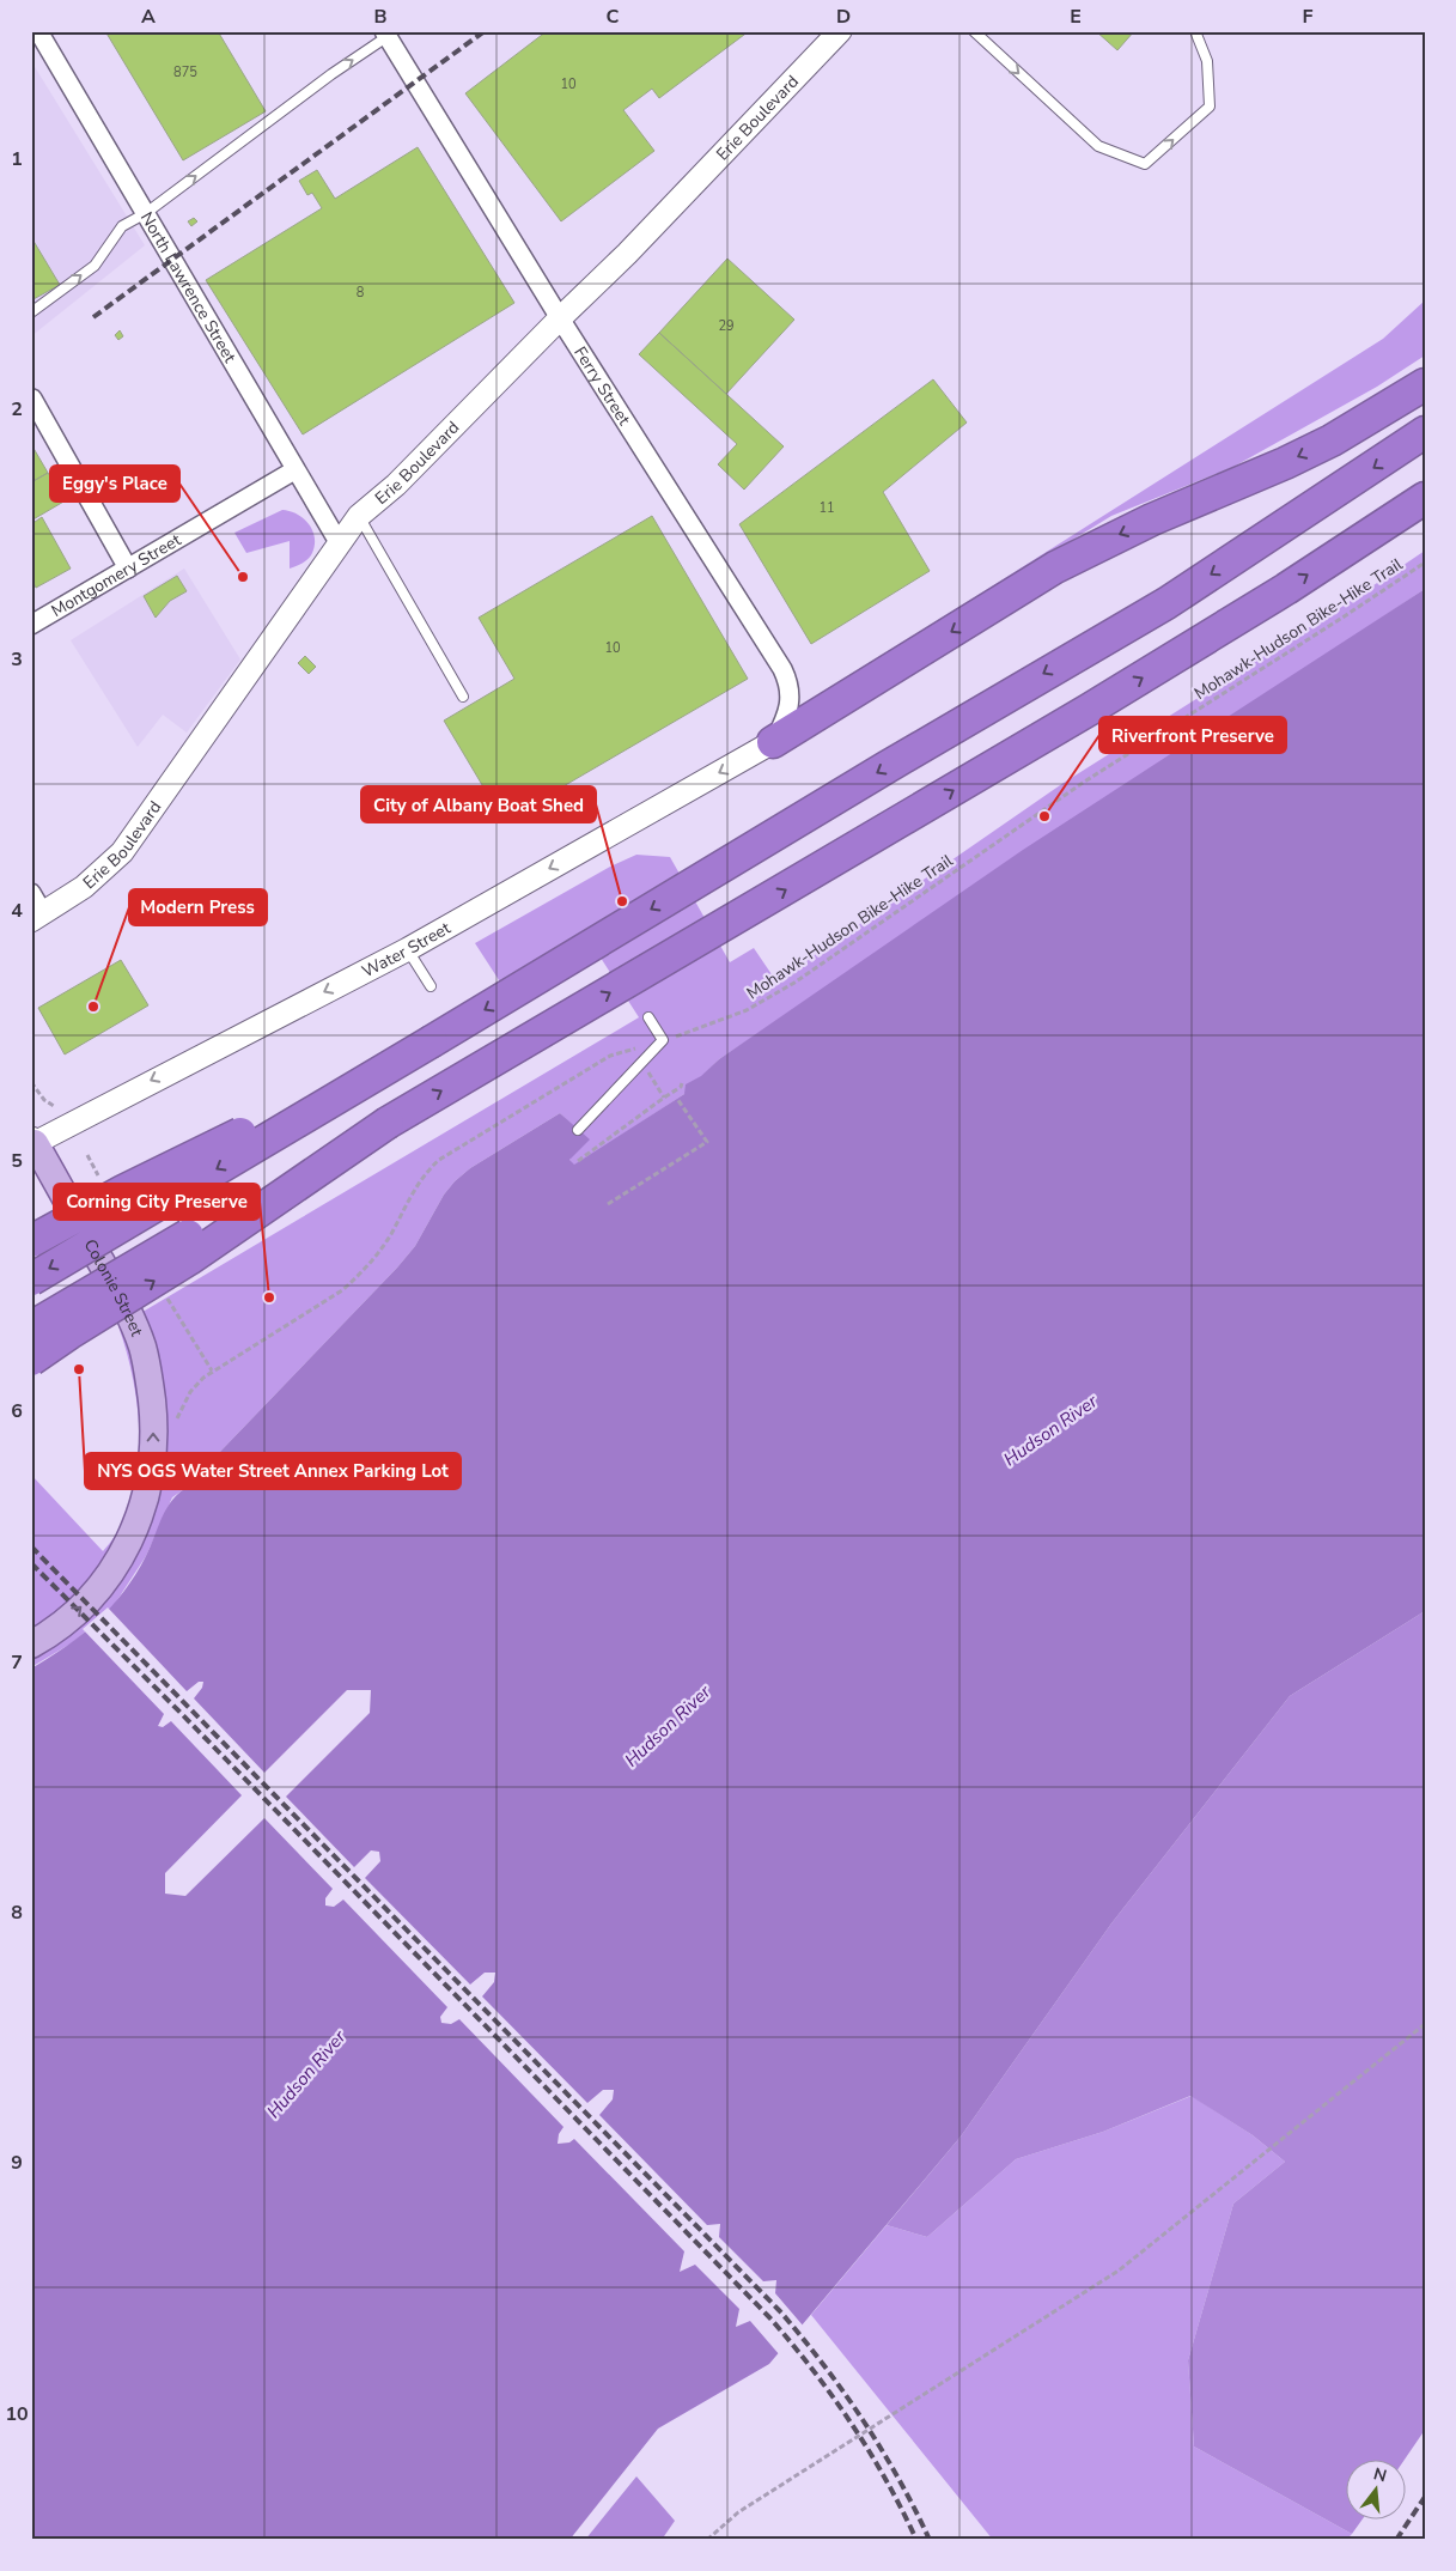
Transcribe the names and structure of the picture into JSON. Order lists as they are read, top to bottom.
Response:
{
  "streets": {
    "main road": ["Colonie Street"],
    "street": [
      "Erie Boulevard",
      "North Lawrence Street",
      "Ferry Street",
      "Montgomery Street",
      "Water Street"
    ],
    "path": ["Mohawk-Hudson Bike-Hike Trail"]
  },
  "crossings": [
    ["Erie Boulevard", "North Lawrence Street"],
    ["Erie Boulevard", "Ferry Street"],
    ["North Lawrence Street", "Montgomery Street"],
    ["Ferry Street", "Water Street"],
    ["Water Street", "Colonie Street"]
  ],
  "one_way": ["Water Street", "Colonie Street"],
  "water": ["Hudson River"],
  "places": [
    "Eggy's Place",
    "Riverfront Preserve",
    "City of Albany Boat Shed",
    "Modern Press",
    "Corning City Preserve",
    "NYS OGS Water Street Annex Parking Lot"
  ],
  "house_numbers": [
    "875",
    "10",
    "8",
    "29",
    "11",
    "10"
  ],
  "north": "top",
  "grid": {
    "columns": [
      "A",
      "B",
      "C",
      "D",
      "E",
      "F"
    ],
    "rows": [
      "1",
      "2",
      "3",
      "4",
      "5",
      "6",
      "7",
      "8",
      "9",
      "10"
    ]
  }
}
